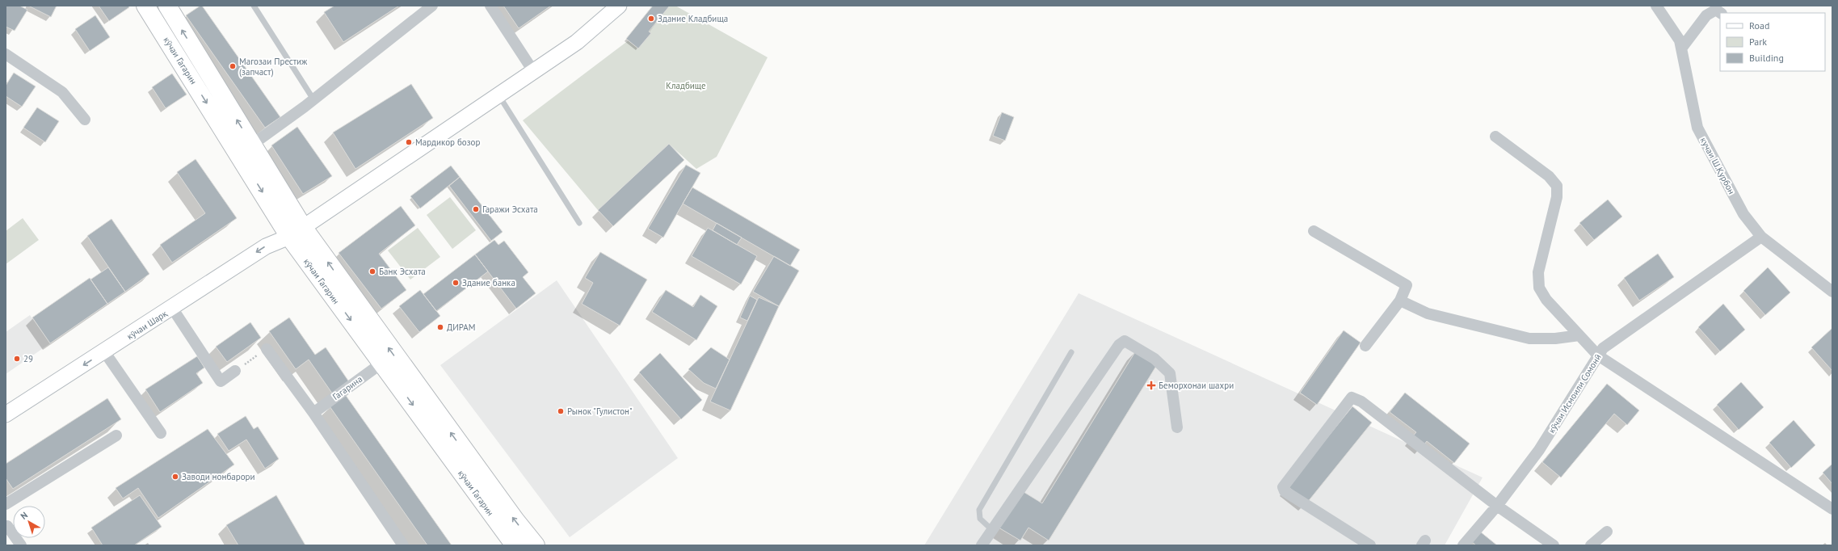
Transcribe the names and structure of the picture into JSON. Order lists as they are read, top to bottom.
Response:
{
  "streets": {
    "highway": ["кӯчаи Гагарин"],
    "main road": ["кӯчаи Шарқ"],
    "street": ["кучаи Ш.Қурбон", "Гагарина", "кӯчаи Исмоили Сомонӣ"]
  },
  "crossings": [
    ["кӯчаи Гагарин", "кӯчаи Шарқ"],
    ["кӯчаи Гагарин", "Гагарина"],
    ["кучаи Ш.Қурбон", "кӯчаи Исмоили Сомонӣ"]
  ],
  "one_way": ["кӯчаи Шарқ"],
  "parks": ["Кладбище"],
  "places": {
    "other": [
      "Здание Кладбища",
      "Магозаи Престиж (запчаст)",
      "Мардикор бозор",
      "Гаражи Эсхата",
      "Банк Эсхата",
      "Здание банка",
      "ДИРАМ",
      "29",
      "Рынок \"Гулистон\"",
      "Заводи нонбарори"
    ],
    "health": ["Беморхонаи шахри"]
  },
  "legend": ["Road", "Park", "Building"],
  "north": "top left"
}
